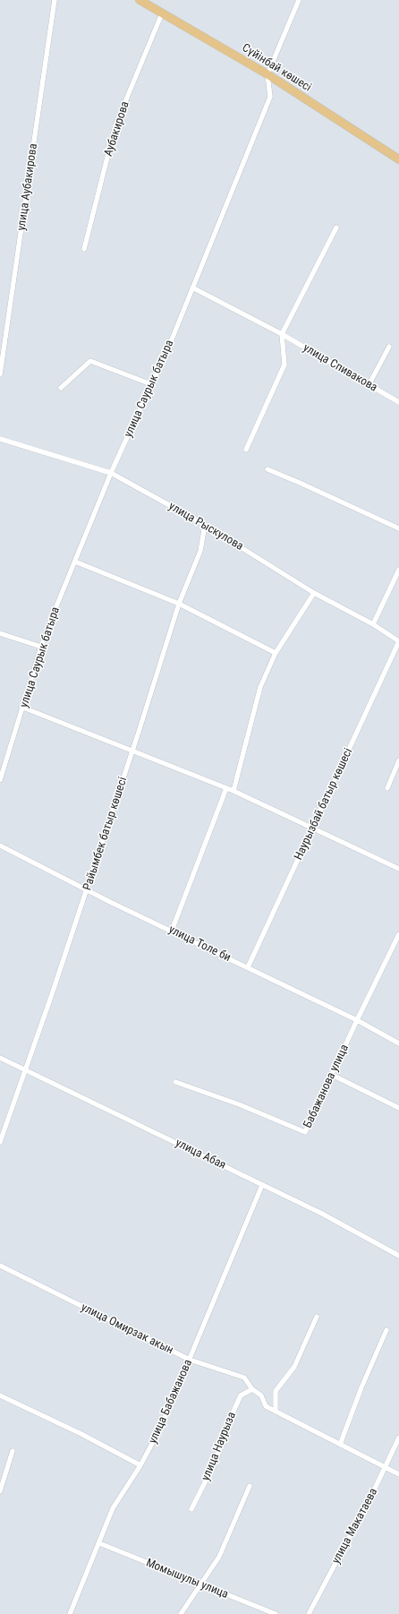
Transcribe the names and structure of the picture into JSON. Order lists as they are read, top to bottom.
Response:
{
  "streets": {
    "main road": ["Сүйінбай көшесі"],
    "street": [
      "Аубакирова",
      "улица Аубакирова",
      "улица Спивакова",
      "улица Саурык батыра",
      "улица Рыскулова",
      "Наурызбай батыр көшесі",
      "Райымбек батыр көшесі",
      "улица Толе би",
      "Бабажанова улица",
      "улица Абая",
      "улица Омирзак акын",
      "улица Бабажанова",
      "улица Наурыза",
      "улица Макатаева",
      "Момышулы улица"
    ]
  },
  "crossings": [
    ["Сүйінбай көшесі", "Аубакирова"],
    ["Сүйінбай көшесі", "улица Саурык батыра"],
    ["улица Спивакова", "улица Саурык батыра"],
    ["улица Саурык батыра", "улица Рыскулова"],
    ["улица Рыскулова", "Наурызбай батыр көшесі"],
    ["улица Рыскулова", "Райымбек батыр көшесі"],
    ["Наурызбай батыр көшесі", "улица Толе би"],
    ["Райымбек батыр көшесі", "улица Толе би"],
    ["Райымбек батыр көшесі", "улица Абая"],
    ["улица Толе би", "Бабажанова улица"],
    ["улица Абая", "улица Бабажанова"],
    ["улица Омирзак акын", "улица Бабажанова"],
    ["улица Омирзак акын", "улица Наурыза"],
    ["улица Омирзак акын", "улица Макатаева"],
    ["улица Бабажанова", "Момышулы улица"]
  ]
}
